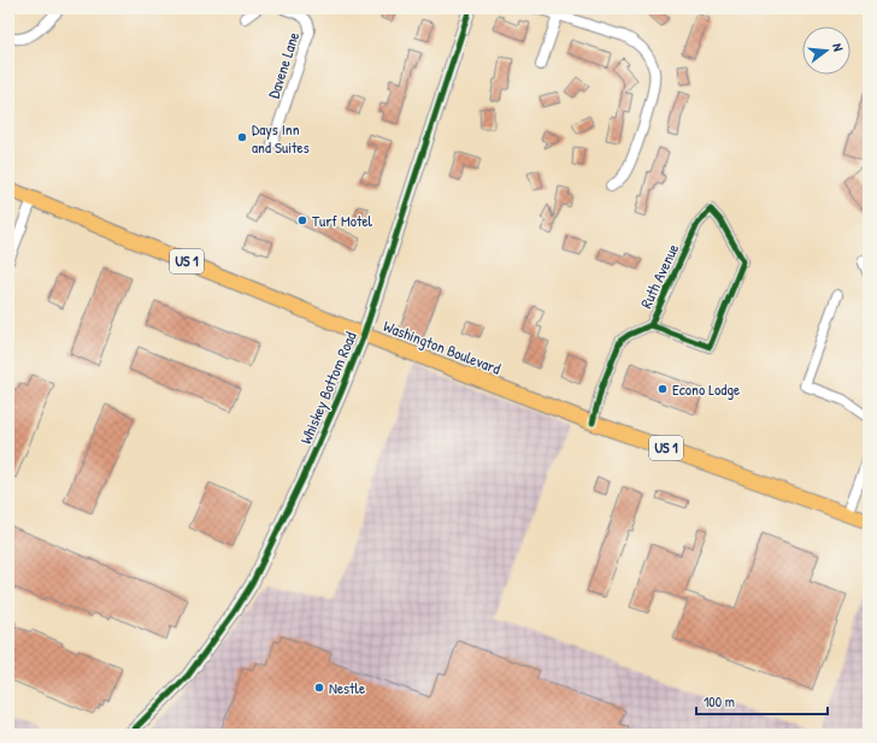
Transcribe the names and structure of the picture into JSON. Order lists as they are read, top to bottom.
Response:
{
  "streets": {
    "main road": ["US 1", "Washington Boulevard"],
    "street": ["Davene Lane", "Ruth Avenue", "Whiskey Bottom Road"]
  },
  "crossings": [
    ["Ruth Avenue", "Washington Boulevard"],
    ["Washington Boulevard", "Whiskey Bottom Road"]
  ],
  "places": [
    "Days Inn and Suites",
    "Turf Motel",
    "Econo Lodge",
    "Nestle"
  ],
  "scale_bar": "100 m",
  "north": "right"
}
